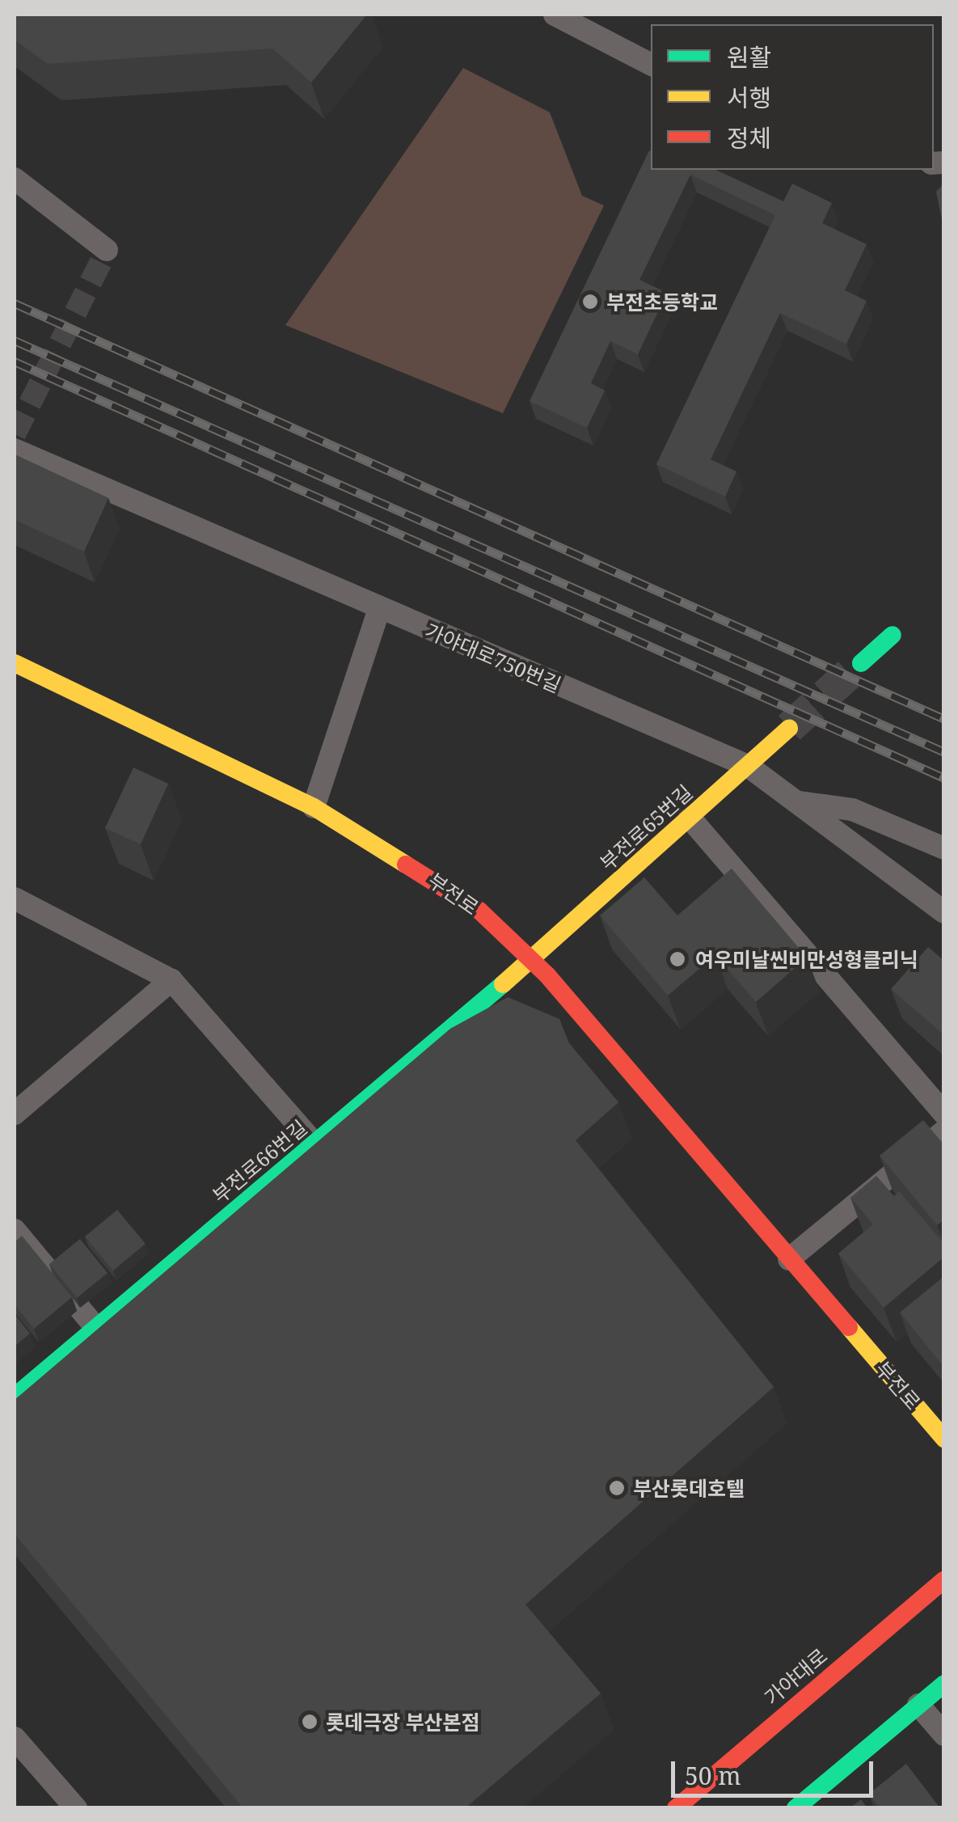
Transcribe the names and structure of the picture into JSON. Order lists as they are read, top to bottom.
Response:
{
  "streets": {
    "main road": [
      "부전로65번길",
      "부전로",
      "부전로66번길",
      "가야대로"
    ],
    "street": ["가야대로750번길"]
  },
  "crossings": [
    ["가야대로750번길", "부전로65번길"],
    ["부전로65번길", "부전로"],
    ["부전로65번길", "부전로66번길"],
    ["부전로", "부전로66번길"]
  ],
  "places": [
    "부전초등학교",
    "여우미날씬비만성형클리닉",
    "부산롯데호텔",
    "롯데극장 부산본점"
  ],
  "legend": ["원활", "서행", "정체"],
  "scale_bar": "50 m"
}
